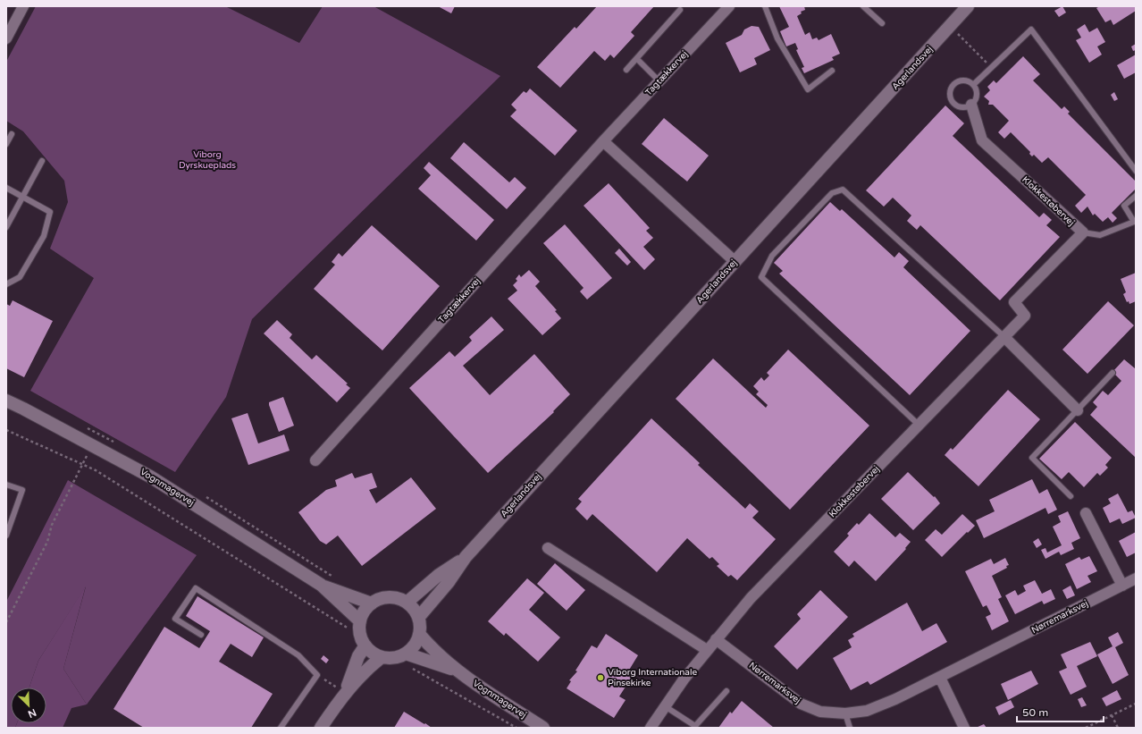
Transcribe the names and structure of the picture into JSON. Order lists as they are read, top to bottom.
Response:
{
  "streets": {
    "street": [
      "Agerlandsvej",
      "Tagtækkervej",
      "Klokkestøbervej",
      "Vognmagervej",
      "Nørremarksvej"
    ]
  },
  "crossings": [
    ["Agerlandsvej", "Vognmagervej"],
    ["Klokkestøbervej", "Nørremarksvej"]
  ],
  "parks": ["Viborg Dyrskueplads"],
  "places": ["Viborg Internationale Pinsekirke"],
  "scale_bar": "50 m",
  "north": "bottom right"
}
